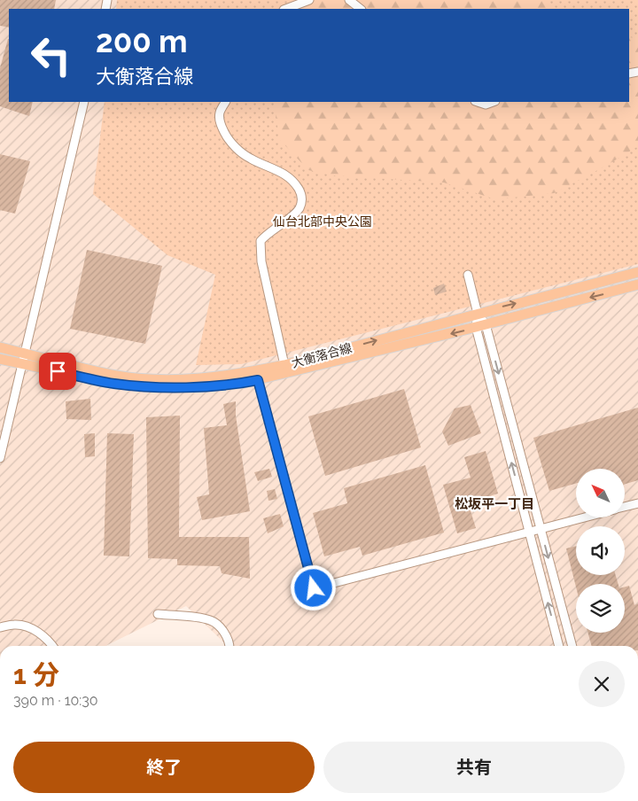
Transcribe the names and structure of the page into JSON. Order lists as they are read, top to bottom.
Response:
{
  "streets": {
    "main road": ["大衡落合線"]
  },
  "districts": ["松坂平一丁目"],
  "parks": ["仙台北部中央公園"],
  "north": "top left",
  "page": {
    "turn": ["200 m", "大衡落合線"],
    "heading": ["1 分", "390 m · 10:30"],
    "buttons": ["終了", "共有"]
  }
}
